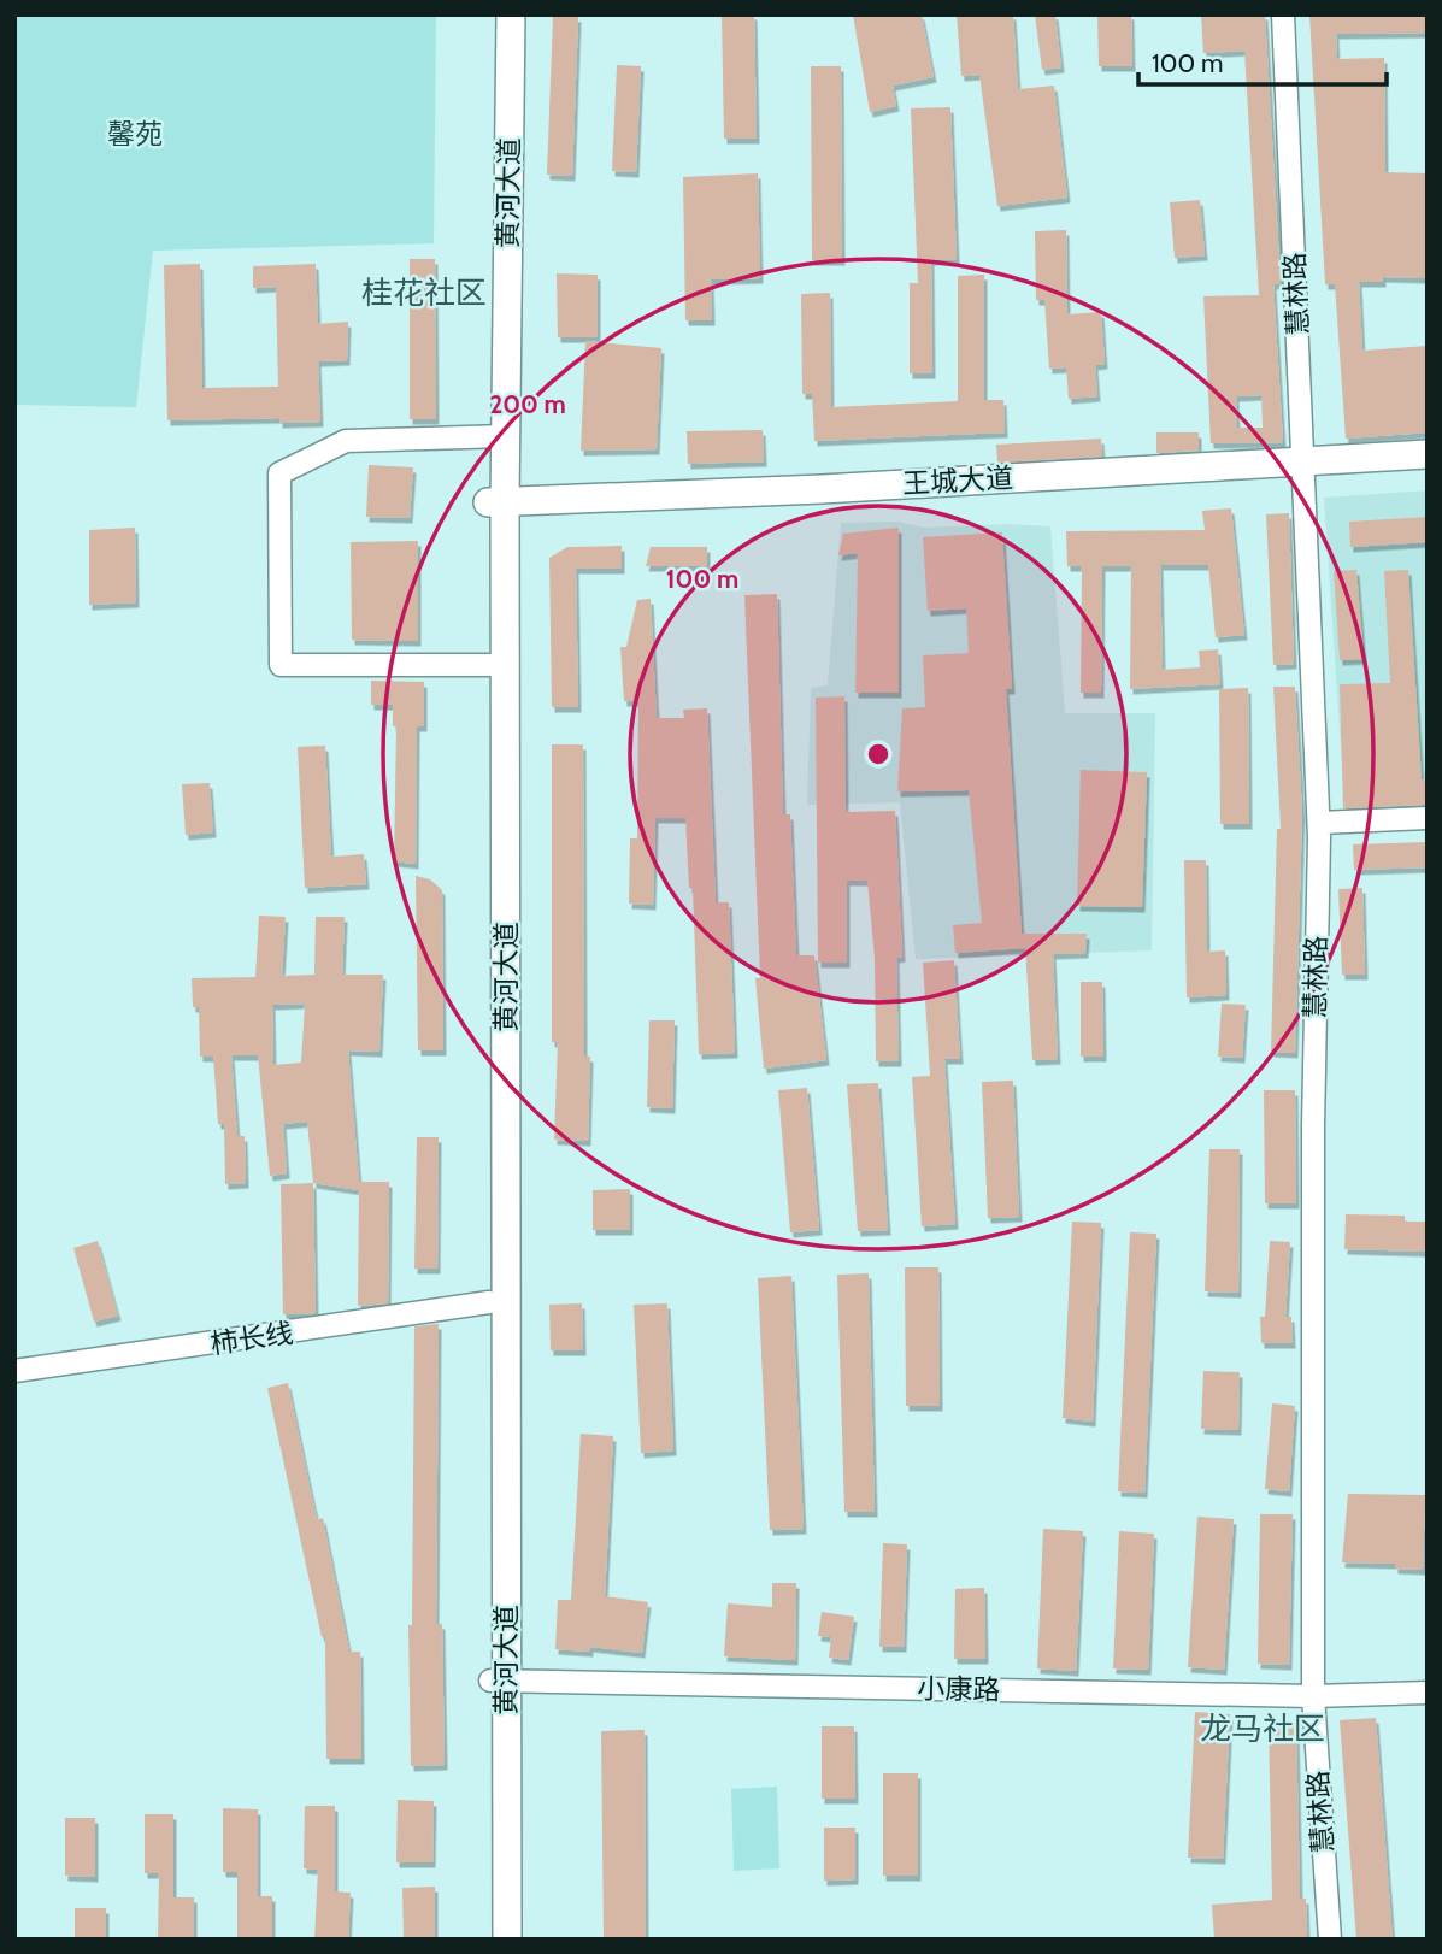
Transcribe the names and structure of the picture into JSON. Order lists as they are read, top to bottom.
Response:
{
  "streets": {
    "main road": ["黄河大道", "王城大道"],
    "street": ["慧林路", "柿长线", "小康路"]
  },
  "crossings": [
    ["黄河大道", "王城大道"],
    ["黄河大道", "柿长线"],
    ["黄河大道", "小康路"],
    ["慧林路", "王城大道"],
    ["慧林路", "小康路"]
  ],
  "districts": ["桂花社区", "龙马社区"],
  "parks": ["馨苑"],
  "scale_bar": "100 m",
  "rings": ["200 m", "100 m"]
}
